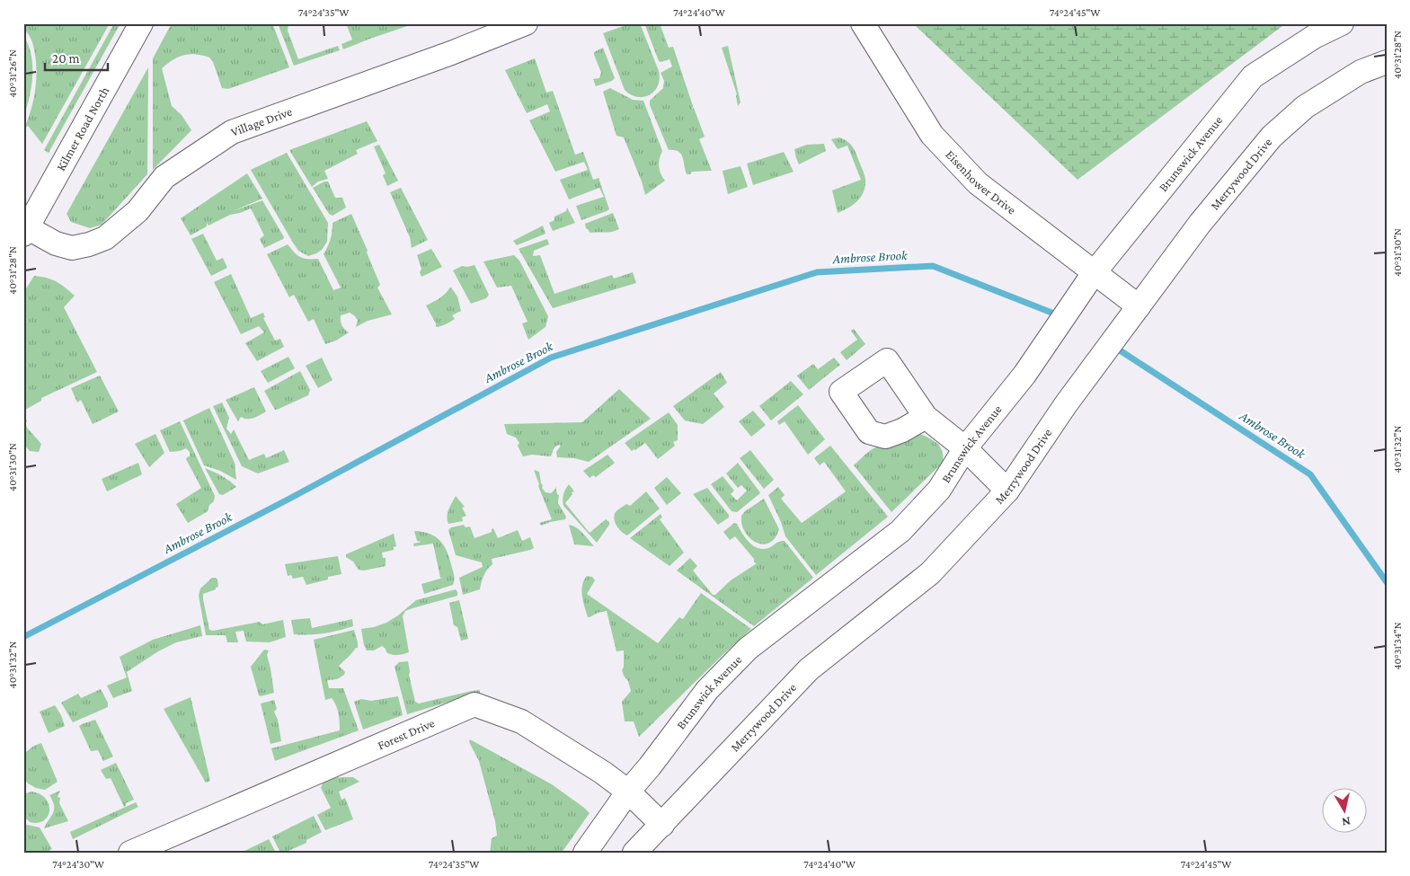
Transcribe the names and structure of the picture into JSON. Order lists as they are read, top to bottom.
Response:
{
  "streets": {
    "street": [
      "Village Drive",
      "Kilmer Road North",
      "Brunswick Avenue",
      "Merrywood Drive",
      "Eisenhower Drive",
      "Forest Drive"
    ]
  },
  "crossings": [
    ["Village Drive", "Kilmer Road North"],
    ["Brunswick Avenue", "Eisenhower Drive"],
    ["Brunswick Avenue", "Forest Drive"],
    ["Merrywood Drive", "Eisenhower Drive"],
    ["Merrywood Drive", "Forest Drive"]
  ],
  "water": ["Ambrose Brook"],
  "scale_bar": "20 m",
  "north": "bottom",
  "coordinates": [
    "74°24'35\"W",
    "74°24'40\"W",
    "74°24'45\"W",
    "40°31'28\"N",
    "40°31'26\"N",
    "40°31'30\"N",
    "40°31'32\"N",
    "40°31'34\"N",
    "74°24'30\"W"
  ]
}
